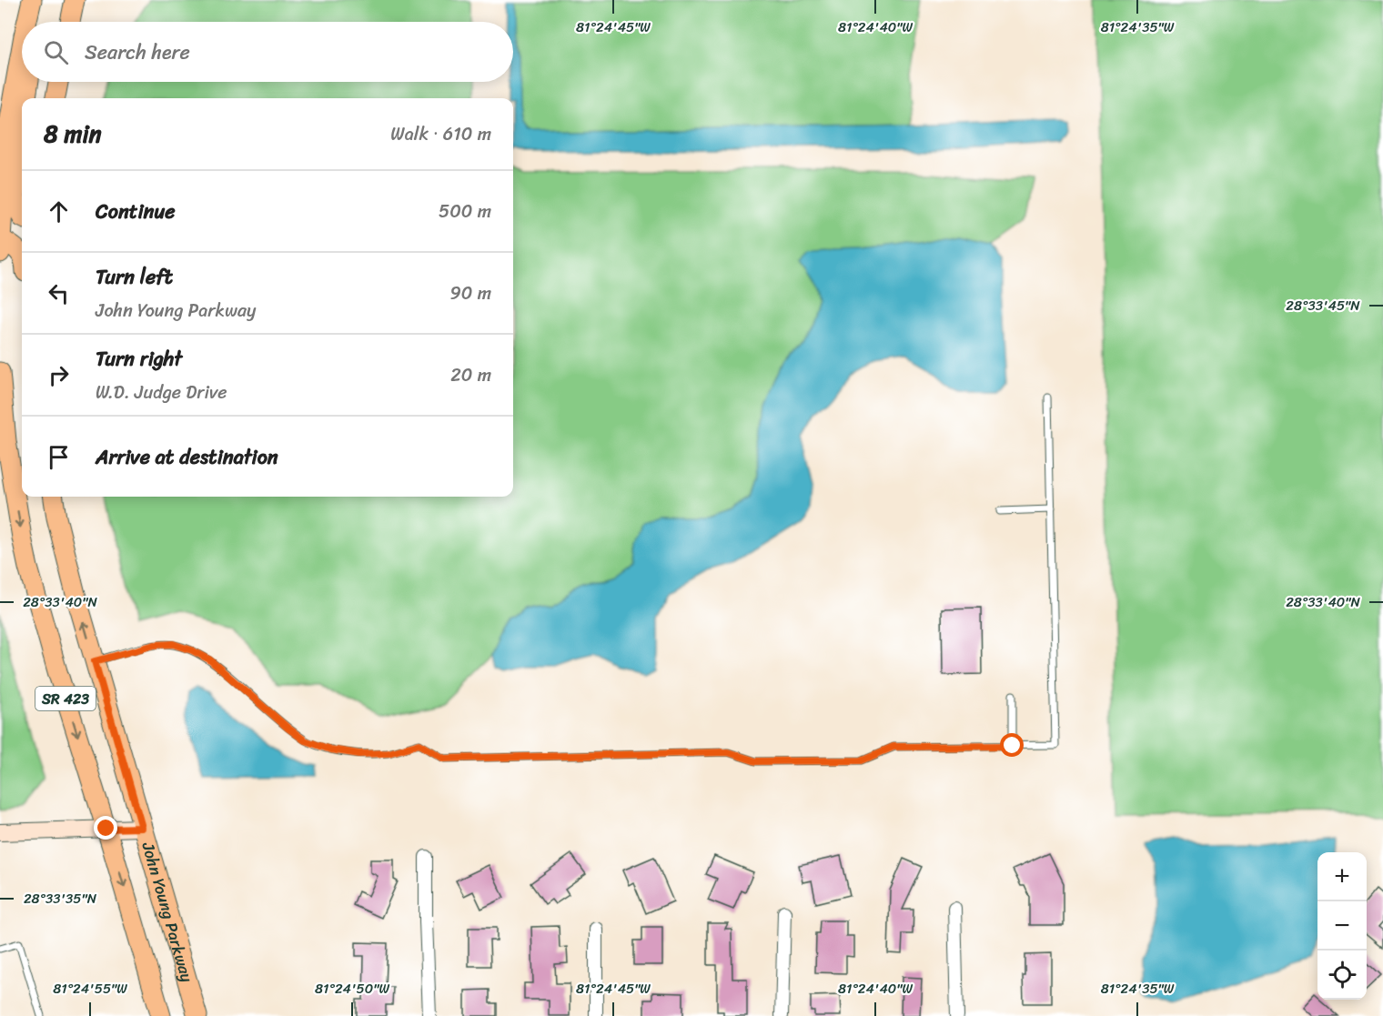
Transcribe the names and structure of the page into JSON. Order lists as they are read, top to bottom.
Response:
{
  "streets": {
    "main road": ["SR 423", "John Young Parkway"]
  },
  "page": {
    "search": "Search here",
    "heading": ["8 min", "Walk · 610 m"],
    "list": [
      ["Continue", "500 m"],
      ["Turn left", "John Young Parkway", "90 m"],
      ["Turn right", "W.D. Judge Drive", "20 m"],
      "Arrive at destination"
    ],
    "map_buttons": ["+", "−"]
  },
  "coordinates": [
    "81°24'45\"W",
    "81°24'40\"W",
    "81°24'35\"W",
    "28°33'45\"N",
    "28°33'40\"N",
    "28°33'35\"N",
    "81°24'55\"W",
    "81°24'50\"W"
  ]
}
